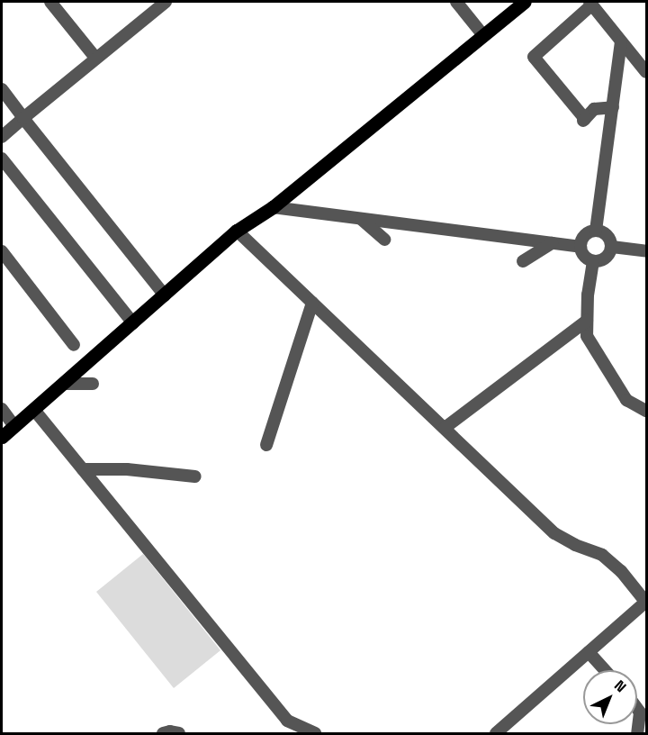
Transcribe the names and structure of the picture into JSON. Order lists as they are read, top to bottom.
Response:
{
  "north": "top right"
}
